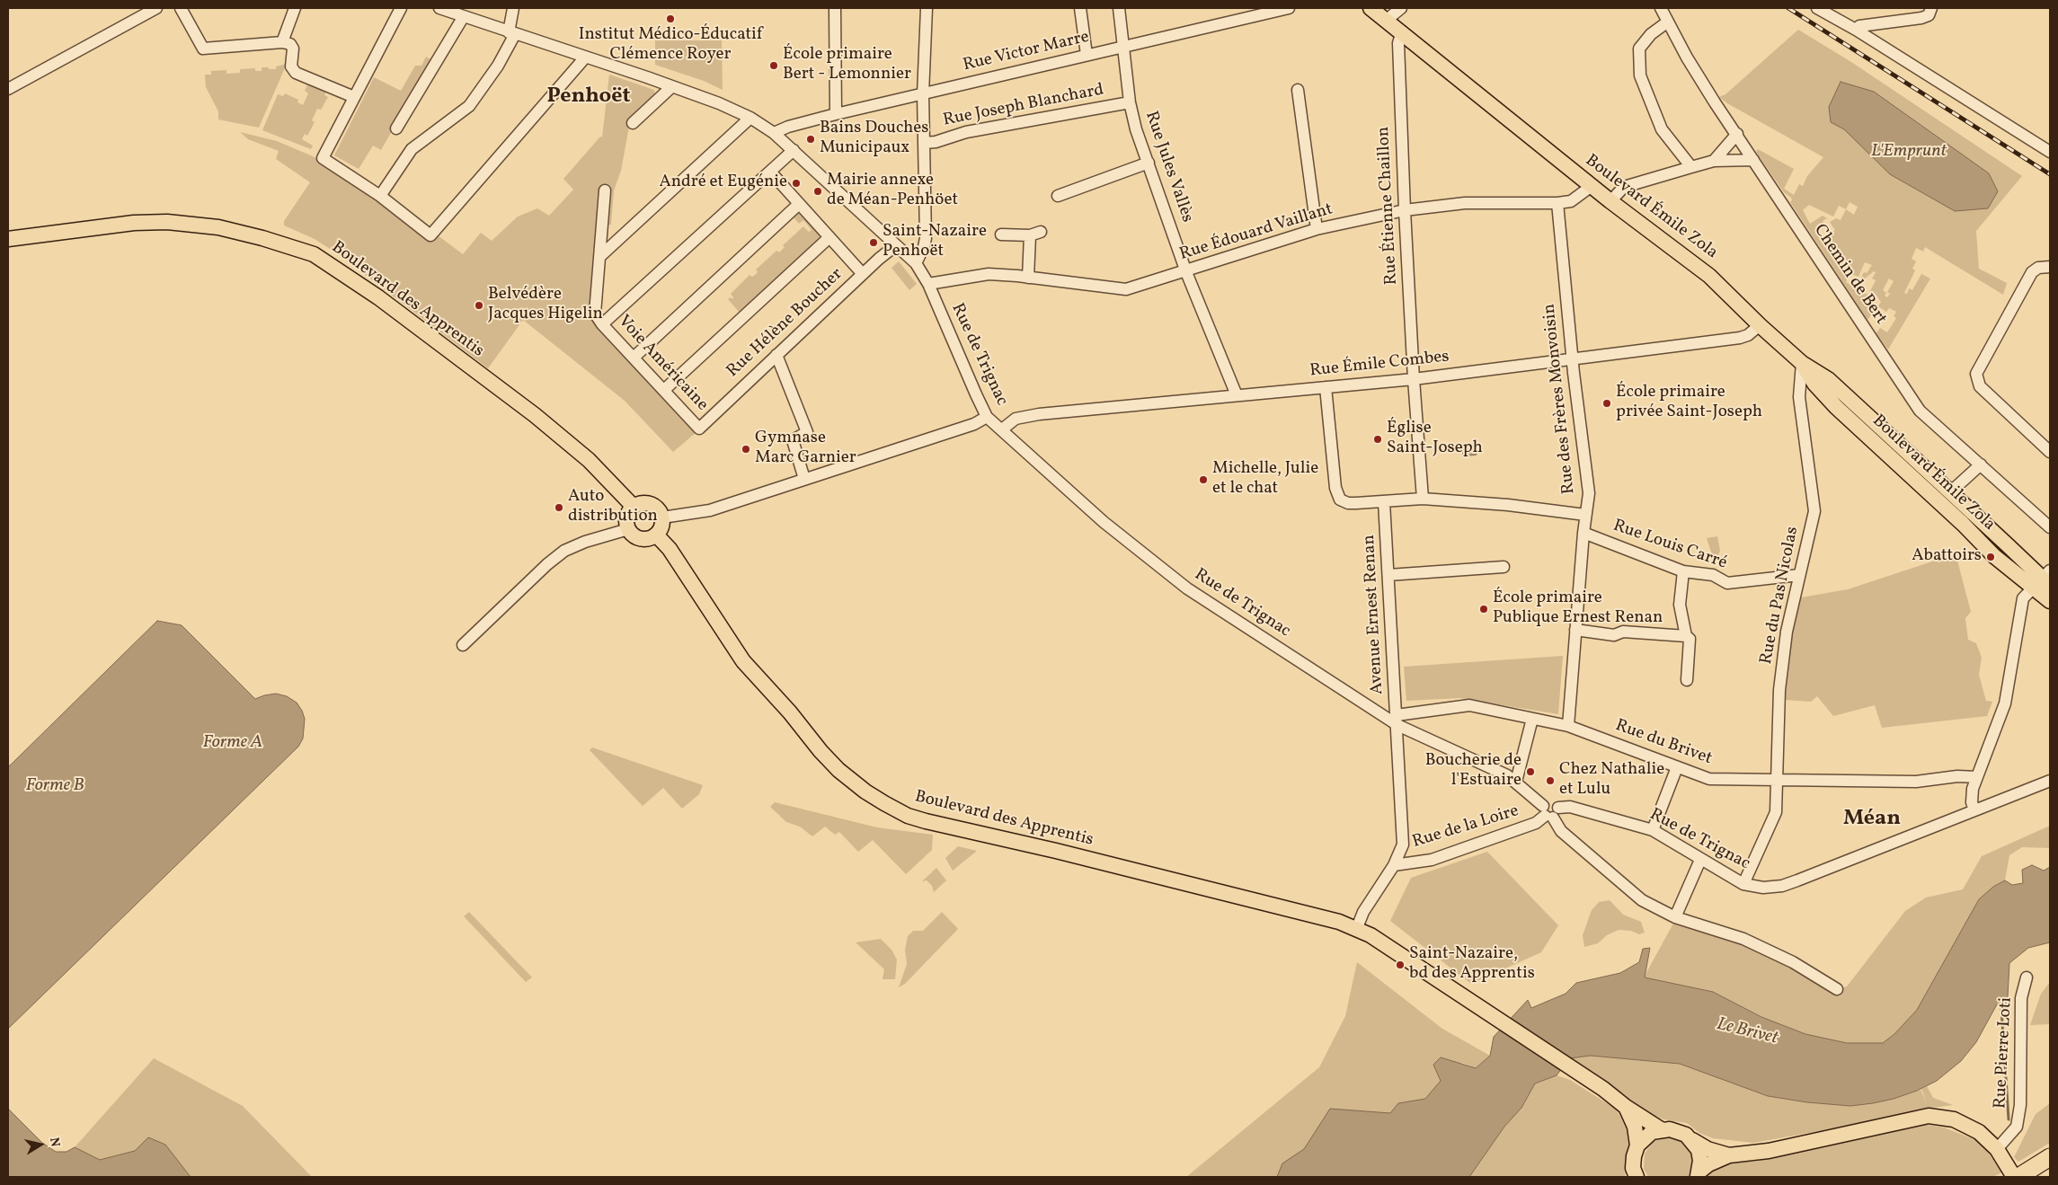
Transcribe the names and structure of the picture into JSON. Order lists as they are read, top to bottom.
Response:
{
  "streets": {
    "main road": ["Boulevard Émile Zola", "Boulevard des Apprentis"],
    "street": [
      "Rue Victor Marre",
      "Rue Joseph Blanchard",
      "Rue Jules Vallès",
      "Rue Étienne Chaillon",
      "Rue Édouard Vaillant",
      "Chemin de Bert",
      "Rue Hélène Boucher",
      "Rue de Trignac",
      "Voie Américaine",
      "Rue Émile Combes",
      "Rue des Frères Monvoisin",
      "Rue Louis Carré",
      "Rue du Pas Nicolas",
      "Avenue Ernest Renan",
      "Rue du Brivet",
      "Rue de la Loire",
      "Rue Pierre Loti"
    ]
  },
  "crossings": [
    ["Rue Victor Marre", "Rue Jules Vallès"],
    ["Rue Victor Marre", "Rue de Trignac"],
    ["Rue Joseph Blanchard", "Rue Jules Vallès"],
    ["Rue Jules Vallès", "Rue Édouard Vaillant"],
    ["Rue Jules Vallès", "Rue Émile Combes"],
    ["Rue Étienne Chaillon", "Boulevard Émile Zola"],
    ["Rue Étienne Chaillon", "Rue Édouard Vaillant"],
    ["Rue Étienne Chaillon", "Rue Émile Combes"],
    ["Boulevard Émile Zola", "Rue Édouard Vaillant"],
    ["Boulevard Émile Zola", "Rue Émile Combes"],
    ["Boulevard Émile Zola", "Rue du Pas Nicolas"],
    ["Rue Édouard Vaillant", "Rue de Trignac"],
    ["Rue Édouard Vaillant", "Rue des Frères Monvoisin"],
    ["Boulevard des Apprentis", "Avenue Ernest Renan"],
    ["Rue Hélène Boucher", "Rue de Trignac"],
    ["Rue Hélène Boucher", "Voie Américaine"],
    ["Rue de Trignac", "Rue Émile Combes"],
    ["Rue de Trignac", "Rue du Pas Nicolas"],
    ["Rue de Trignac", "Avenue Ernest Renan"],
    ["Rue de Trignac", "Rue du Brivet"],
    ["Rue de Trignac", "Rue de la Loire"],
    ["Rue Émile Combes", "Rue des Frères Monvoisin"],
    ["Rue des Frères Monvoisin", "Rue Louis Carré"],
    ["Rue des Frères Monvoisin", "Rue du Brivet"],
    ["Rue Louis Carré", "Rue du Pas Nicolas"],
    ["Rue du Pas Nicolas", "Rue du Brivet"],
    ["Avenue Ernest Renan", "Rue du Brivet"],
    ["Avenue Ernest Renan", "Rue de la Loire"]
  ],
  "districts": ["Penhoët", "Méan"],
  "water": [
    "L'Emprunt",
    "Forme A",
    "Forme B",
    "Le Brivet"
  ],
  "places": [
    "Institut Médico-Éducatif Clémence Royer",
    "École primaire Bert - Lemonnier",
    "Bains Douches Municipaux",
    "André et Eugénie",
    "Mairie annexe de Méan-Penhöet",
    "Saint-Nazaire Penhoët",
    "Belvédère Jacques Higelin",
    "École primaire privée Saint-Joseph",
    "Église Saint-Joseph",
    "Gymnase Marc Garnier",
    "Michelle, Julie et le chat",
    "Auto distribution",
    "Abattoirs",
    "École primaire Publique Ernest Renan",
    "Boucherie de l'Estuaire",
    "Chez Nathalie et Lulu",
    "Saint-Nazaire, bd des Apprentis"
  ],
  "north": "right"
}
